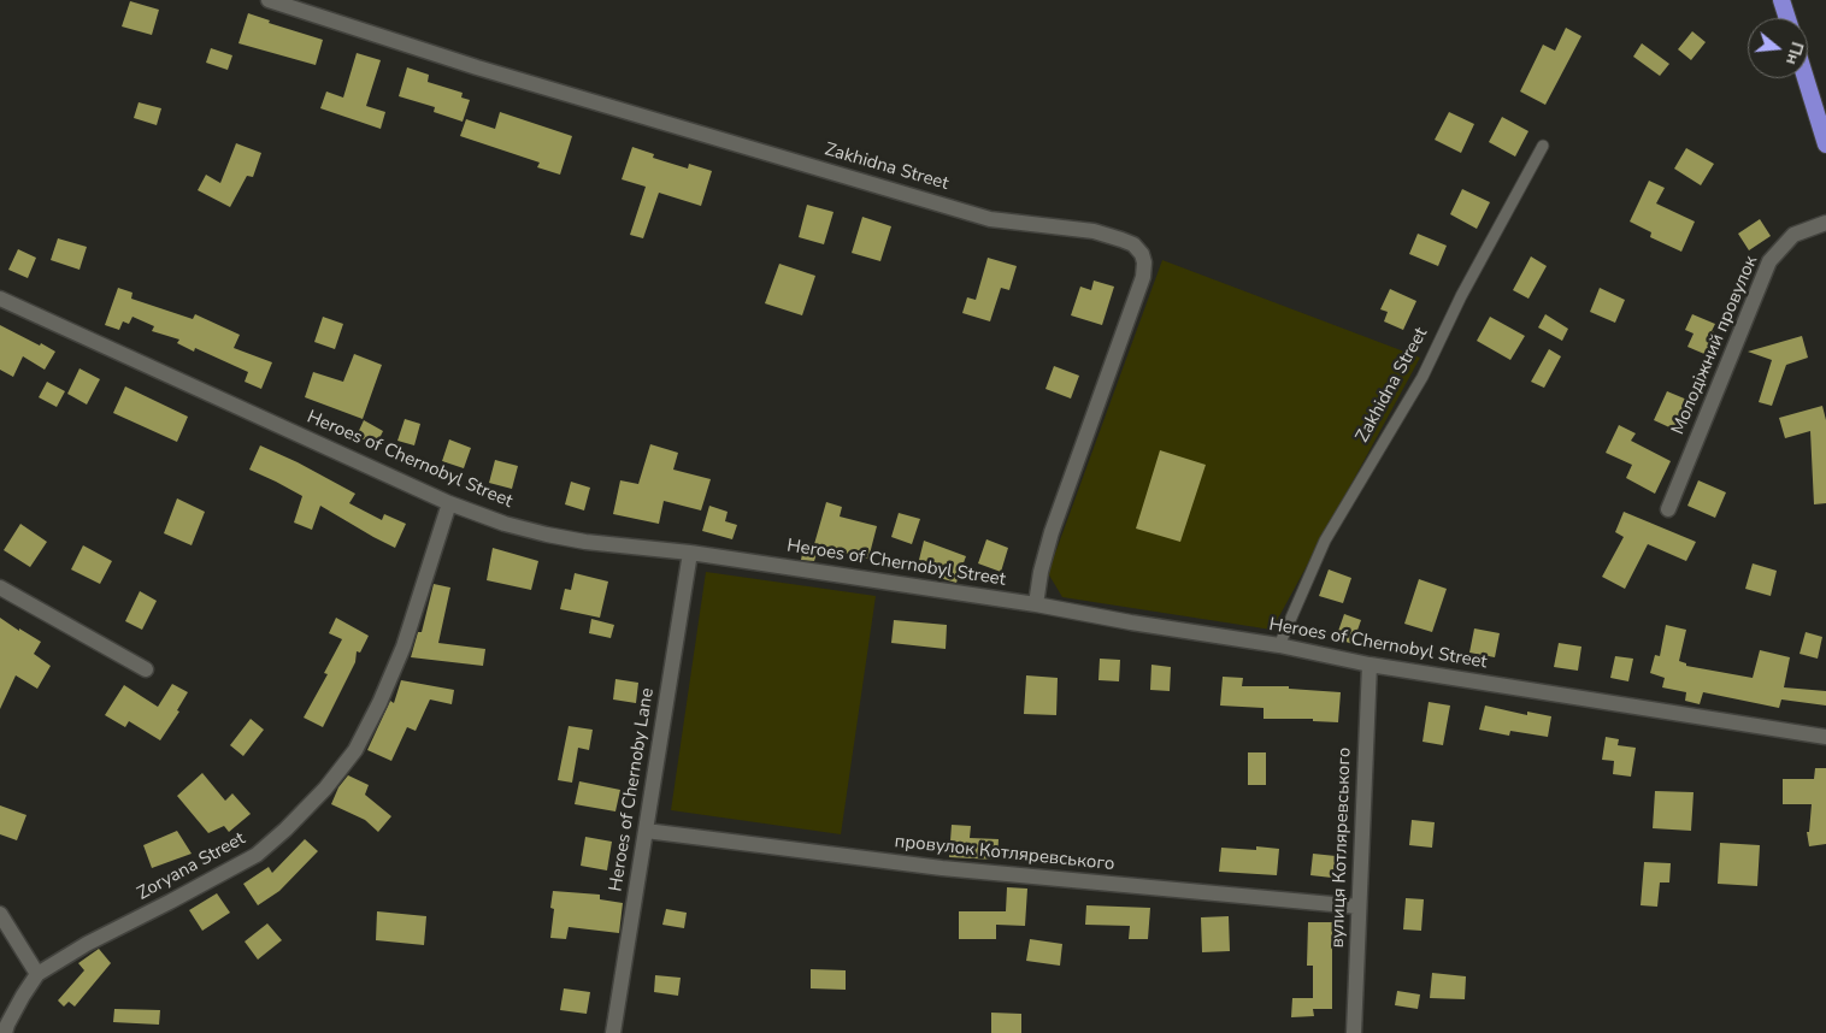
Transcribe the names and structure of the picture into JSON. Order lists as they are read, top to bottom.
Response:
{
  "streets": {
    "street": [
      "Zakhidna Street",
      "Молодіжний провулок",
      "Heroes of Chernobyl Street",
      "Heroes of Chernoby Lane",
      "вулиця Котляревського",
      "провулок Котляревського",
      "Zoryana Street"
    ]
  },
  "crossings": [
    ["Zakhidna Street", "Heroes of Chernobyl Street"],
    ["Heroes of Chernobyl Street", "Heroes of Chernoby Lane"],
    ["Heroes of Chernobyl Street", "вулиця Котляревського"],
    ["Heroes of Chernobyl Street", "Zoryana Street"],
    ["Heroes of Chernoby Lane", "провулок Котляревського"],
    ["вулиця Котляревського", "провулок Котляревського"]
  ],
  "north": "right"
}
